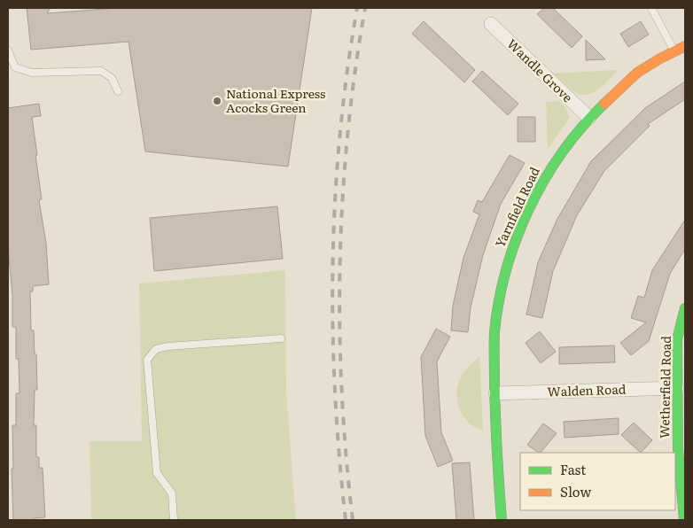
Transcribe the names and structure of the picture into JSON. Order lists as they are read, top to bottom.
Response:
{
  "streets": {
    "street": [
      "Wandle Grove",
      "Yarnfield Road",
      "Wetherfield Road",
      "Walden Road"
    ]
  },
  "crossings": [
    ["Wandle Grove", "Yarnfield Road"],
    ["Yarnfield Road", "Walden Road"],
    ["Wetherfield Road", "Walden Road"]
  ],
  "places": ["National Express Acocks Green"],
  "legend": ["Fast", "Slow"]
}
